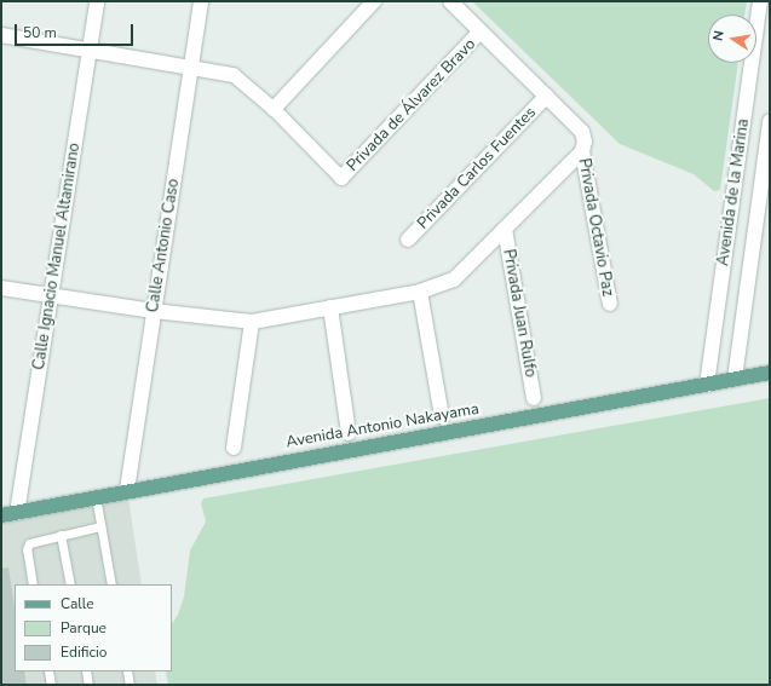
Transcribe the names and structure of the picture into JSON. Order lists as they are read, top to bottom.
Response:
{
  "streets": {
    "main road": ["Avenida Antonio Nakayama"],
    "street": [
      "Privada de Álvarez Bravo",
      "Privada Carlos Fuentes",
      "Avenida de la Marina",
      "Privada Octavio Paz",
      "Calle Antonio Caso",
      "Calle Ignacio Manuel Altamirano",
      "Privada Juan Rulfo"
    ]
  },
  "crossings": [
    ["Privada Carlos Fuentes", "Privada Octavio Paz"],
    ["Avenida de la Marina", "Avenida Antonio Nakayama"],
    ["Calle Antonio Caso", "Avenida Antonio Nakayama"],
    ["Calle Ignacio Manuel Altamirano", "Avenida Antonio Nakayama"]
  ],
  "legend": ["Calle", "Parque", "Edificio"],
  "scale_bar": "50 m",
  "north": "left"
}
